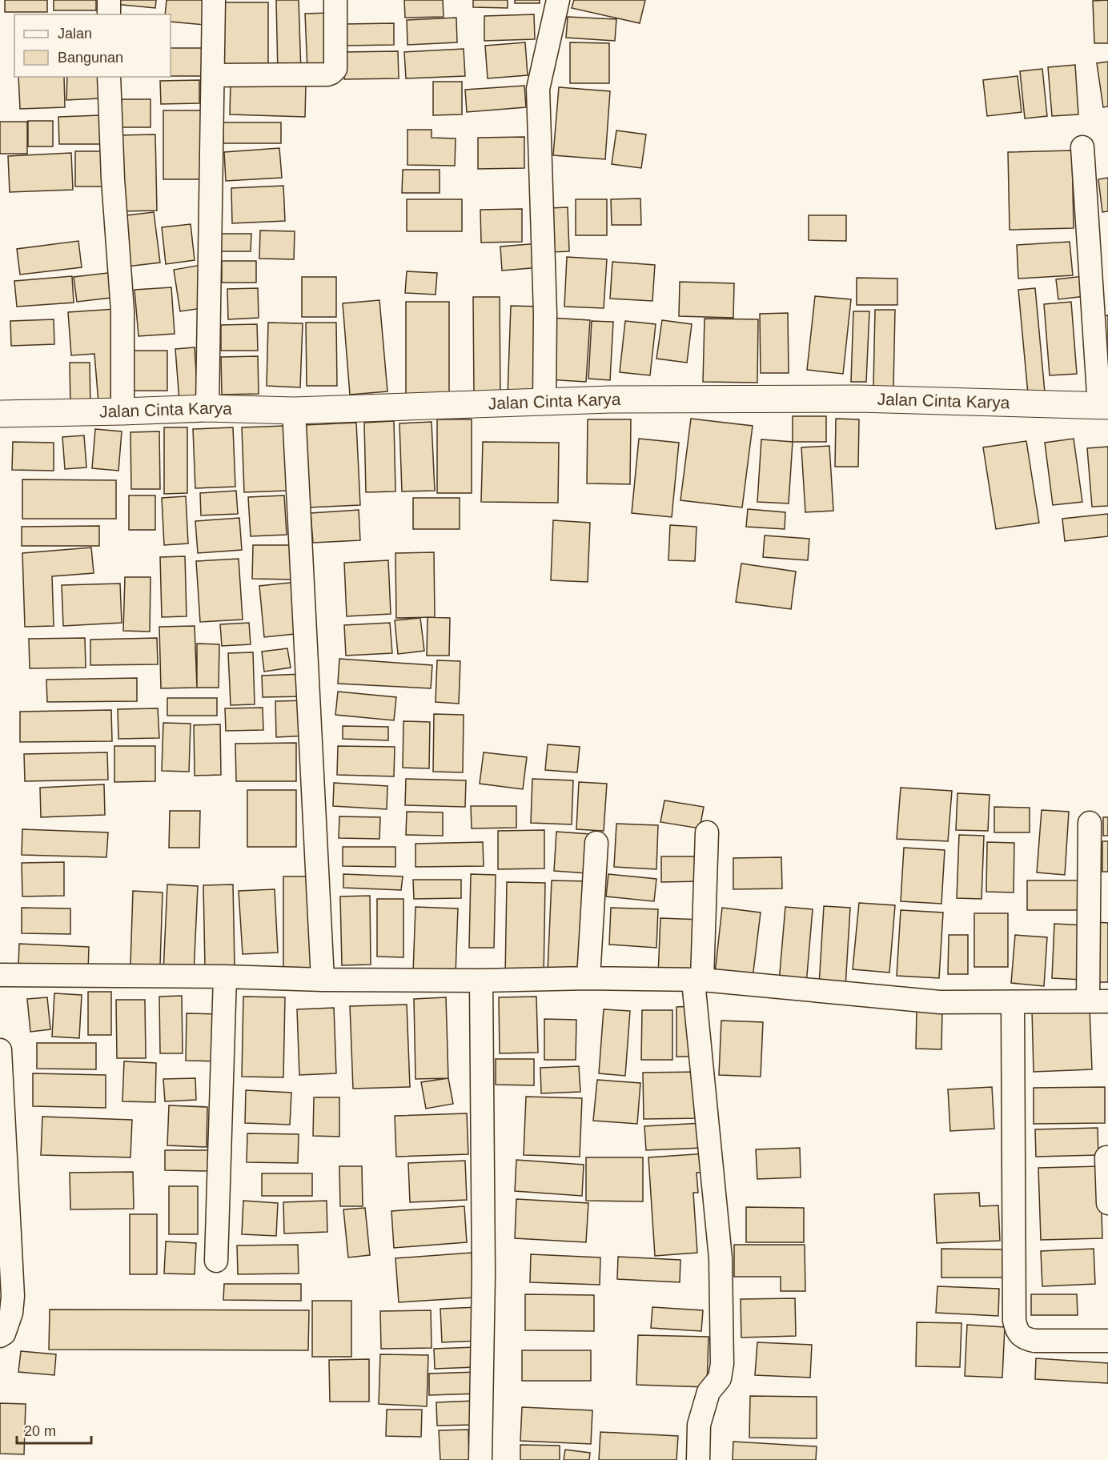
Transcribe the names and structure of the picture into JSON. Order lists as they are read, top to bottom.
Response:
{
  "streets": {
    "street": ["Jalan Cinta Karya"]
  },
  "legend": ["Jalan", "Bangunan"],
  "scale_bar": "20 m"
}
